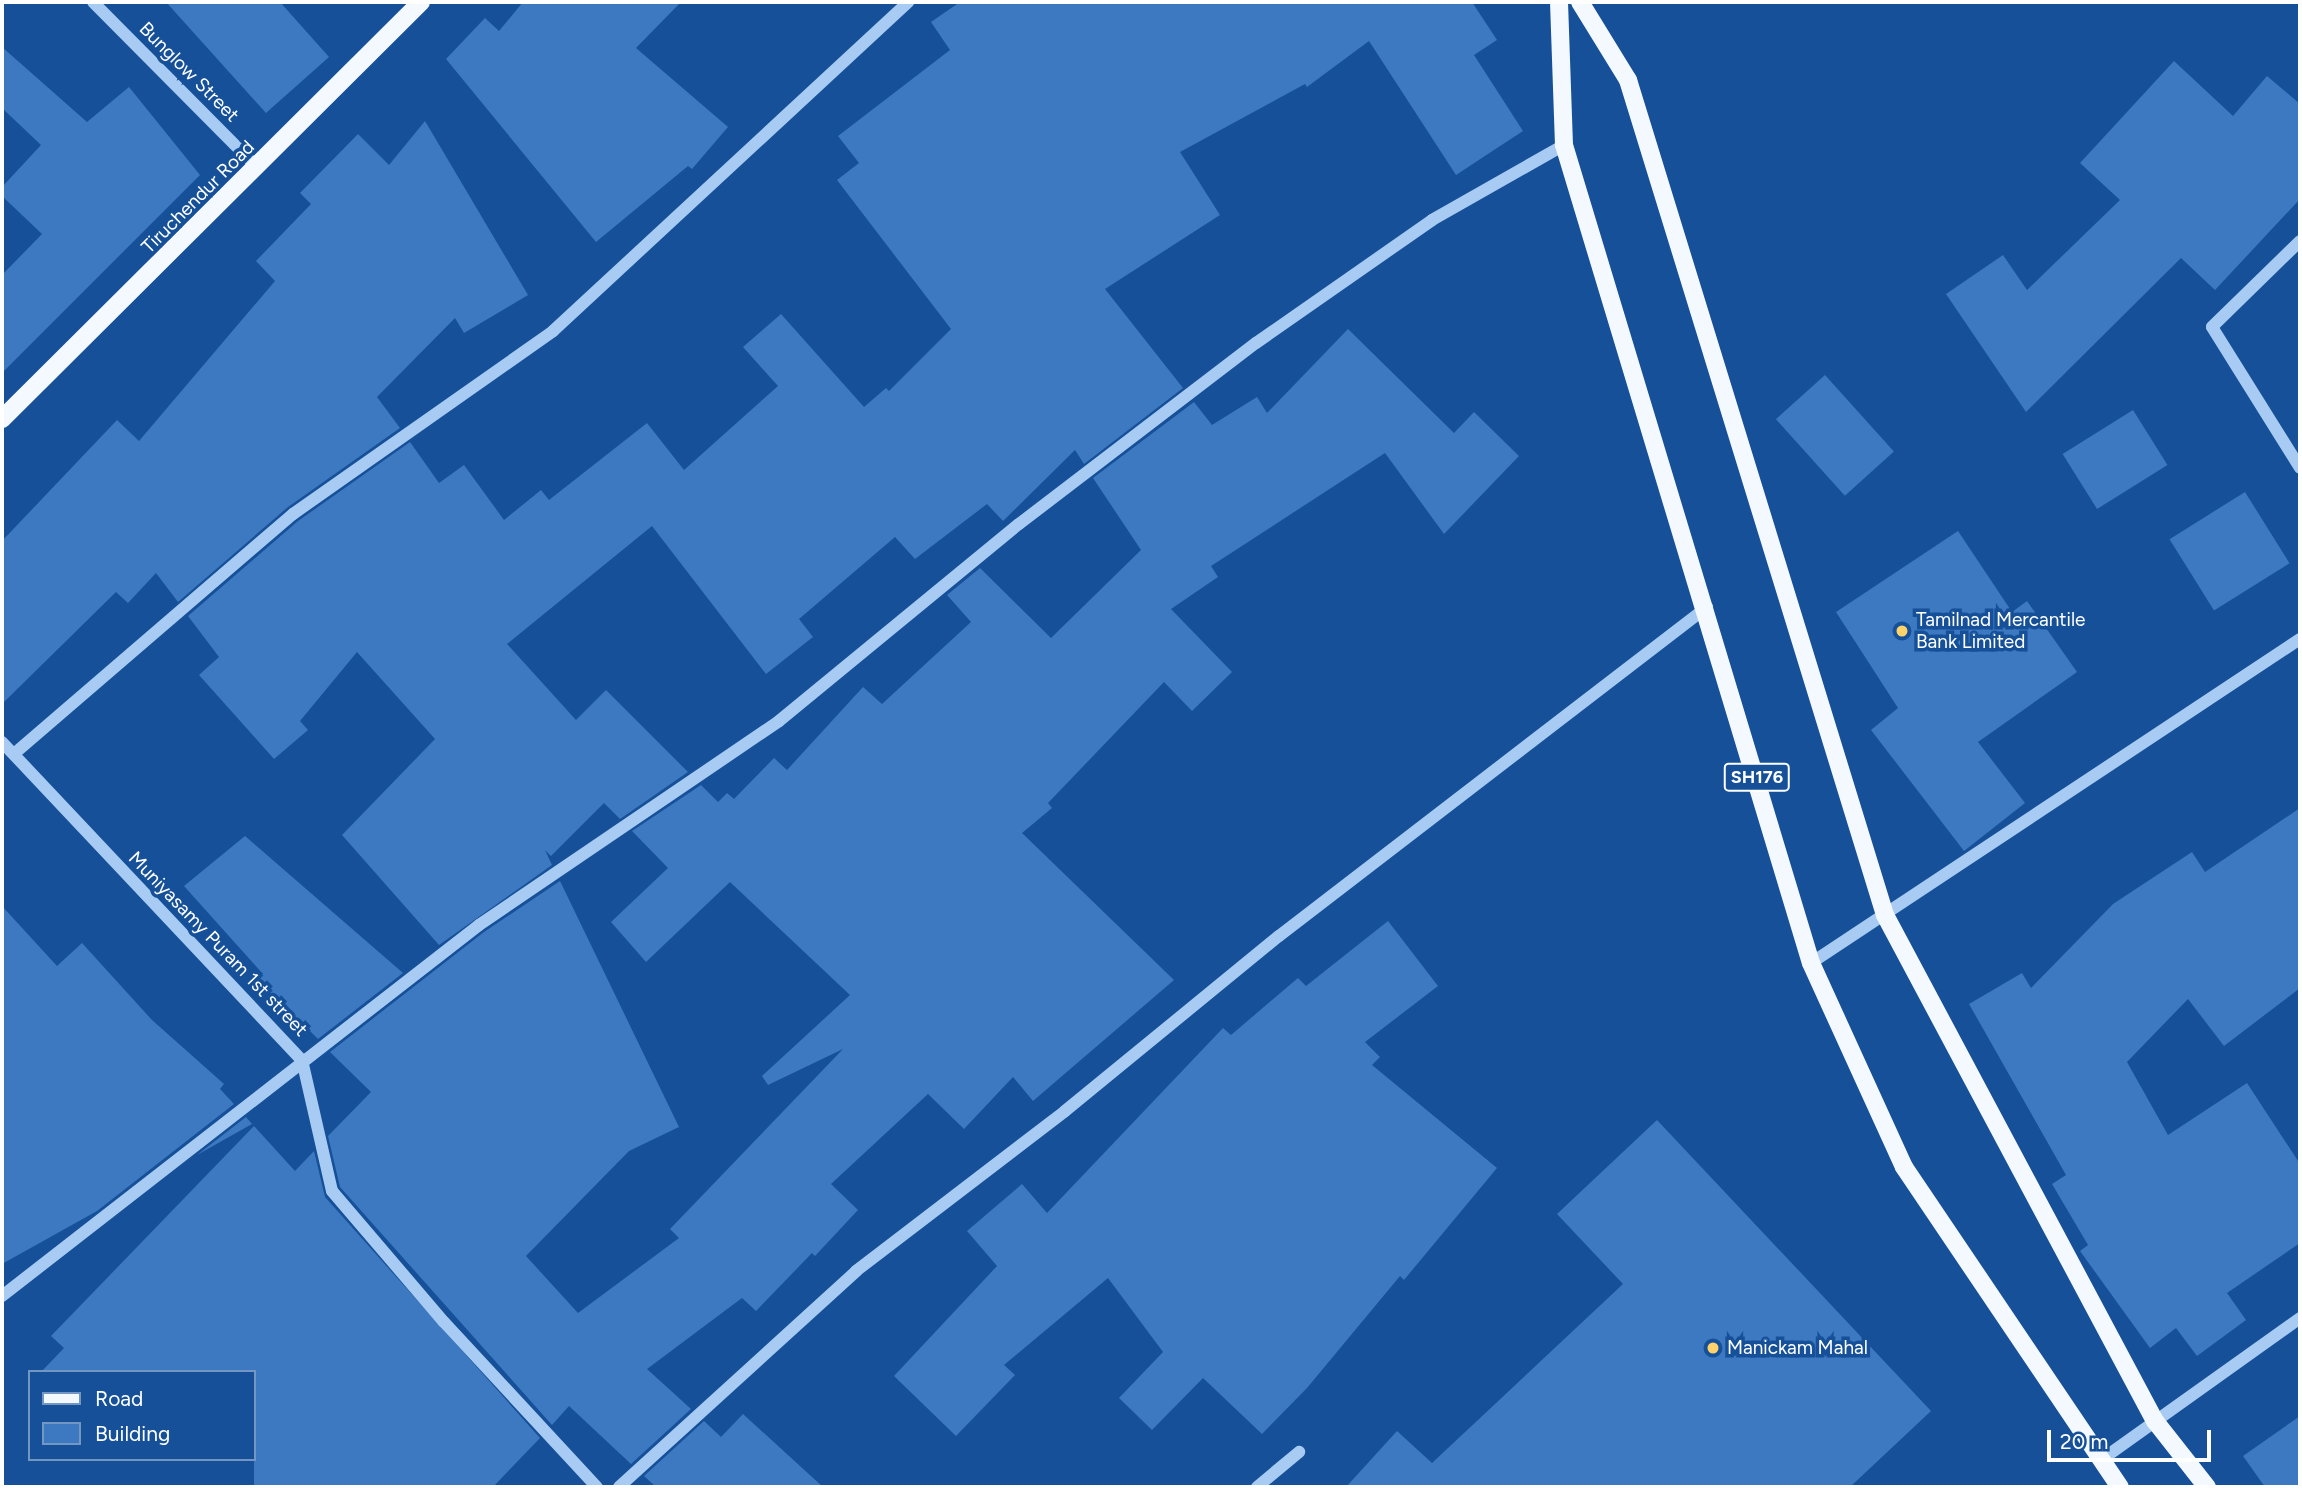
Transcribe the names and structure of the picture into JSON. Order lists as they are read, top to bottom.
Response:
{
  "streets": {
    "main road": ["Tiruchendur Road", "SH176"],
    "street": ["Bunglow Street", "Muniyasamy Puram 1st street"]
  },
  "crossings": [
    ["Bunglow Street", "Tiruchendur Road"]
  ],
  "places": ["Tamilnad Mercantile Bank Limited", "Manickam Mahal"],
  "legend": ["Road", "Building"],
  "scale_bar": "20 m"
}
